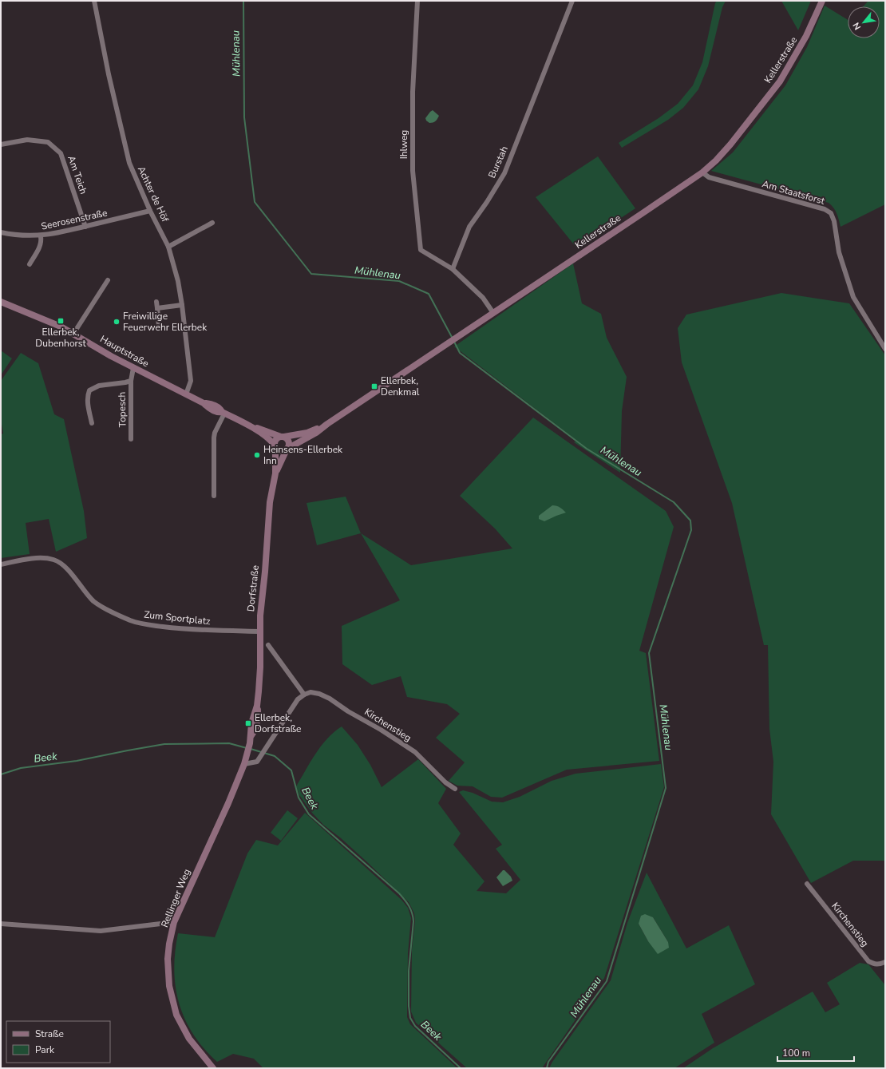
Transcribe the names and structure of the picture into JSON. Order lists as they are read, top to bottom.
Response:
{
  "streets": {
    "main road": [
      "Kellerstraße",
      "Hauptstraße",
      "Dorfstraße",
      "Rellinger Weg"
    ],
    "street": [
      "Ihlweg",
      "Burstah",
      "Am Teich",
      "Am Staatsforst",
      "Achter de Höf",
      "Seerosenstraße",
      "Topesch",
      "Zum Sportplatz",
      "Kirchenstieg"
    ]
  },
  "crossings": [
    ["Kellerstraße", "Am Staatsforst"],
    ["Kellerstraße", "Hauptstraße"],
    ["Kellerstraße", "Dorfstraße"],
    ["Ihlweg", "Burstah"],
    ["Am Teich", "Seerosenstraße"],
    ["Achter de Höf", "Seerosenstraße"],
    ["Achter de Höf", "Hauptstraße"],
    ["Hauptstraße", "Topesch"],
    ["Hauptstraße", "Dorfstraße"],
    ["Dorfstraße", "Zum Sportplatz"],
    ["Dorfstraße", "Rellinger Weg"]
  ],
  "water": ["Mühlenau", "Beek"],
  "places": {
    "transit": ["Ellerbek, Dubenhorst", "Ellerbek, Denkmal", "Ellerbek, Dorfstraße"],
    "other": ["Freiwillige Feuerwehr Ellerbek", "Heinsens-Ellerbek Inn"]
  },
  "legend": ["Straße", "Park"],
  "scale_bar": "100 m",
  "north": "bottom left"
}
